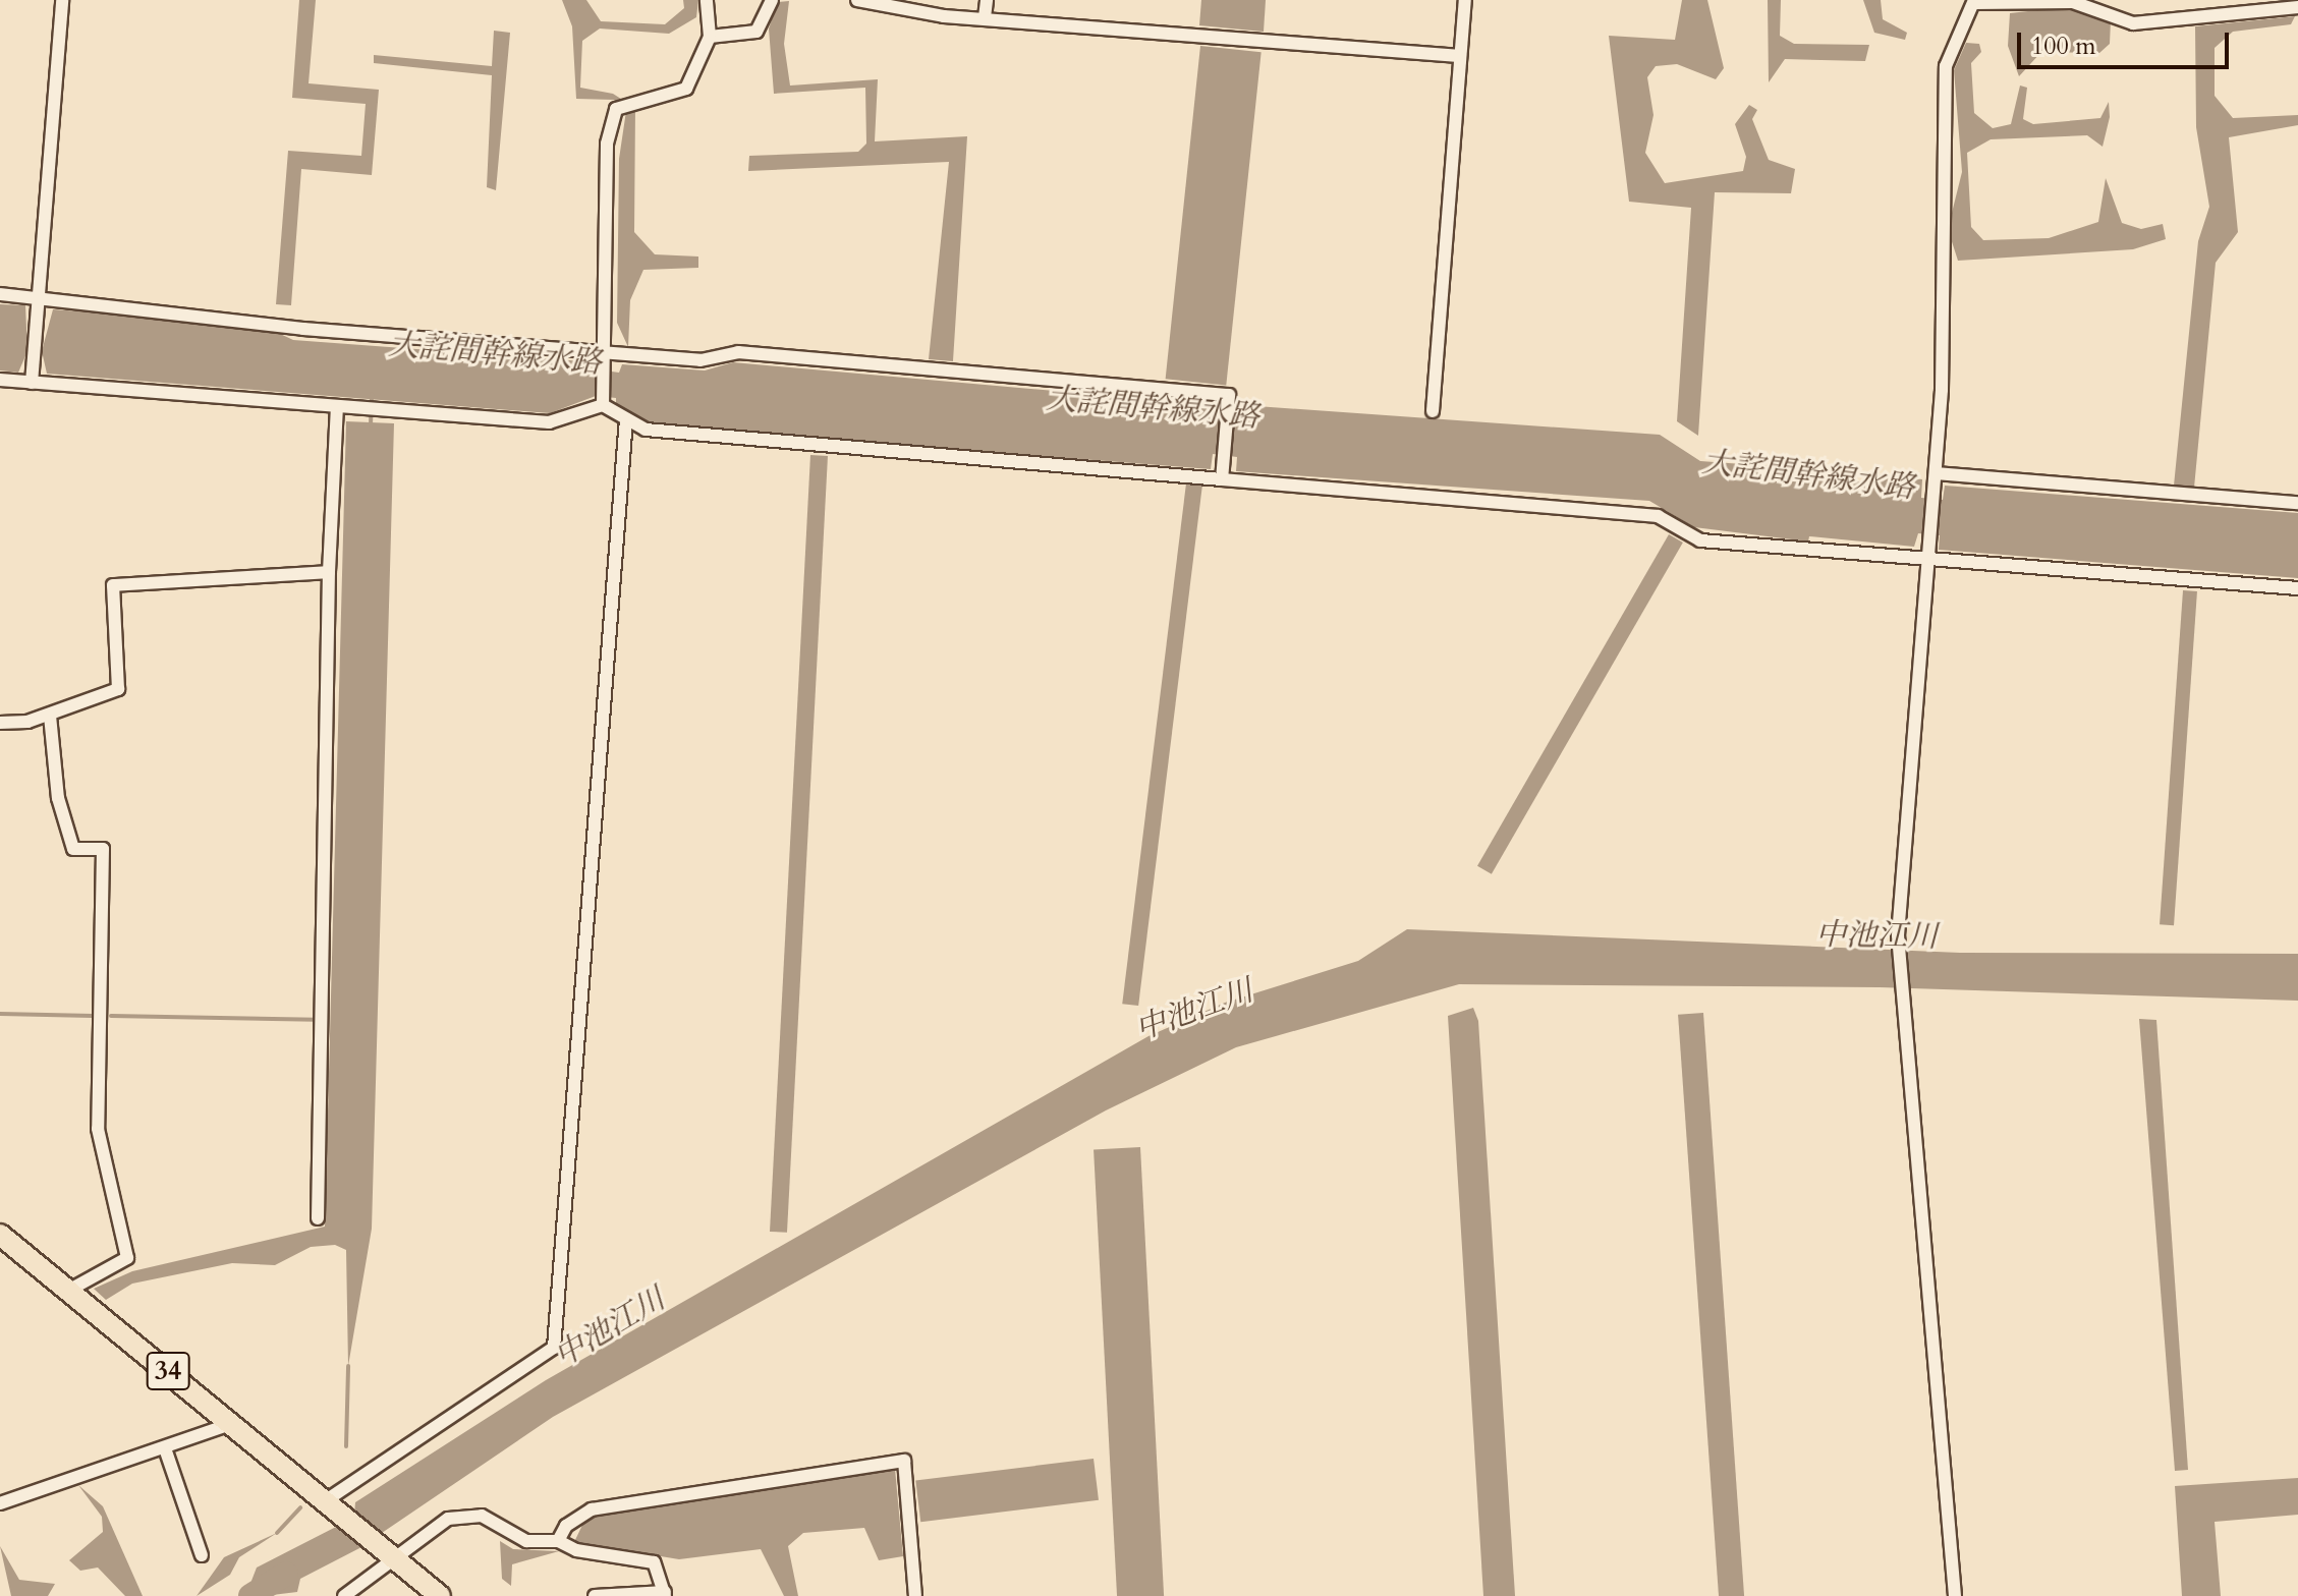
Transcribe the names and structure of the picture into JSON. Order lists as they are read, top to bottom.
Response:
{
  "streets": {
    "highway": ["34"]
  },
  "water": ["大詫間幹線水路", "中池江川"],
  "scale_bar": "100 m"
}
